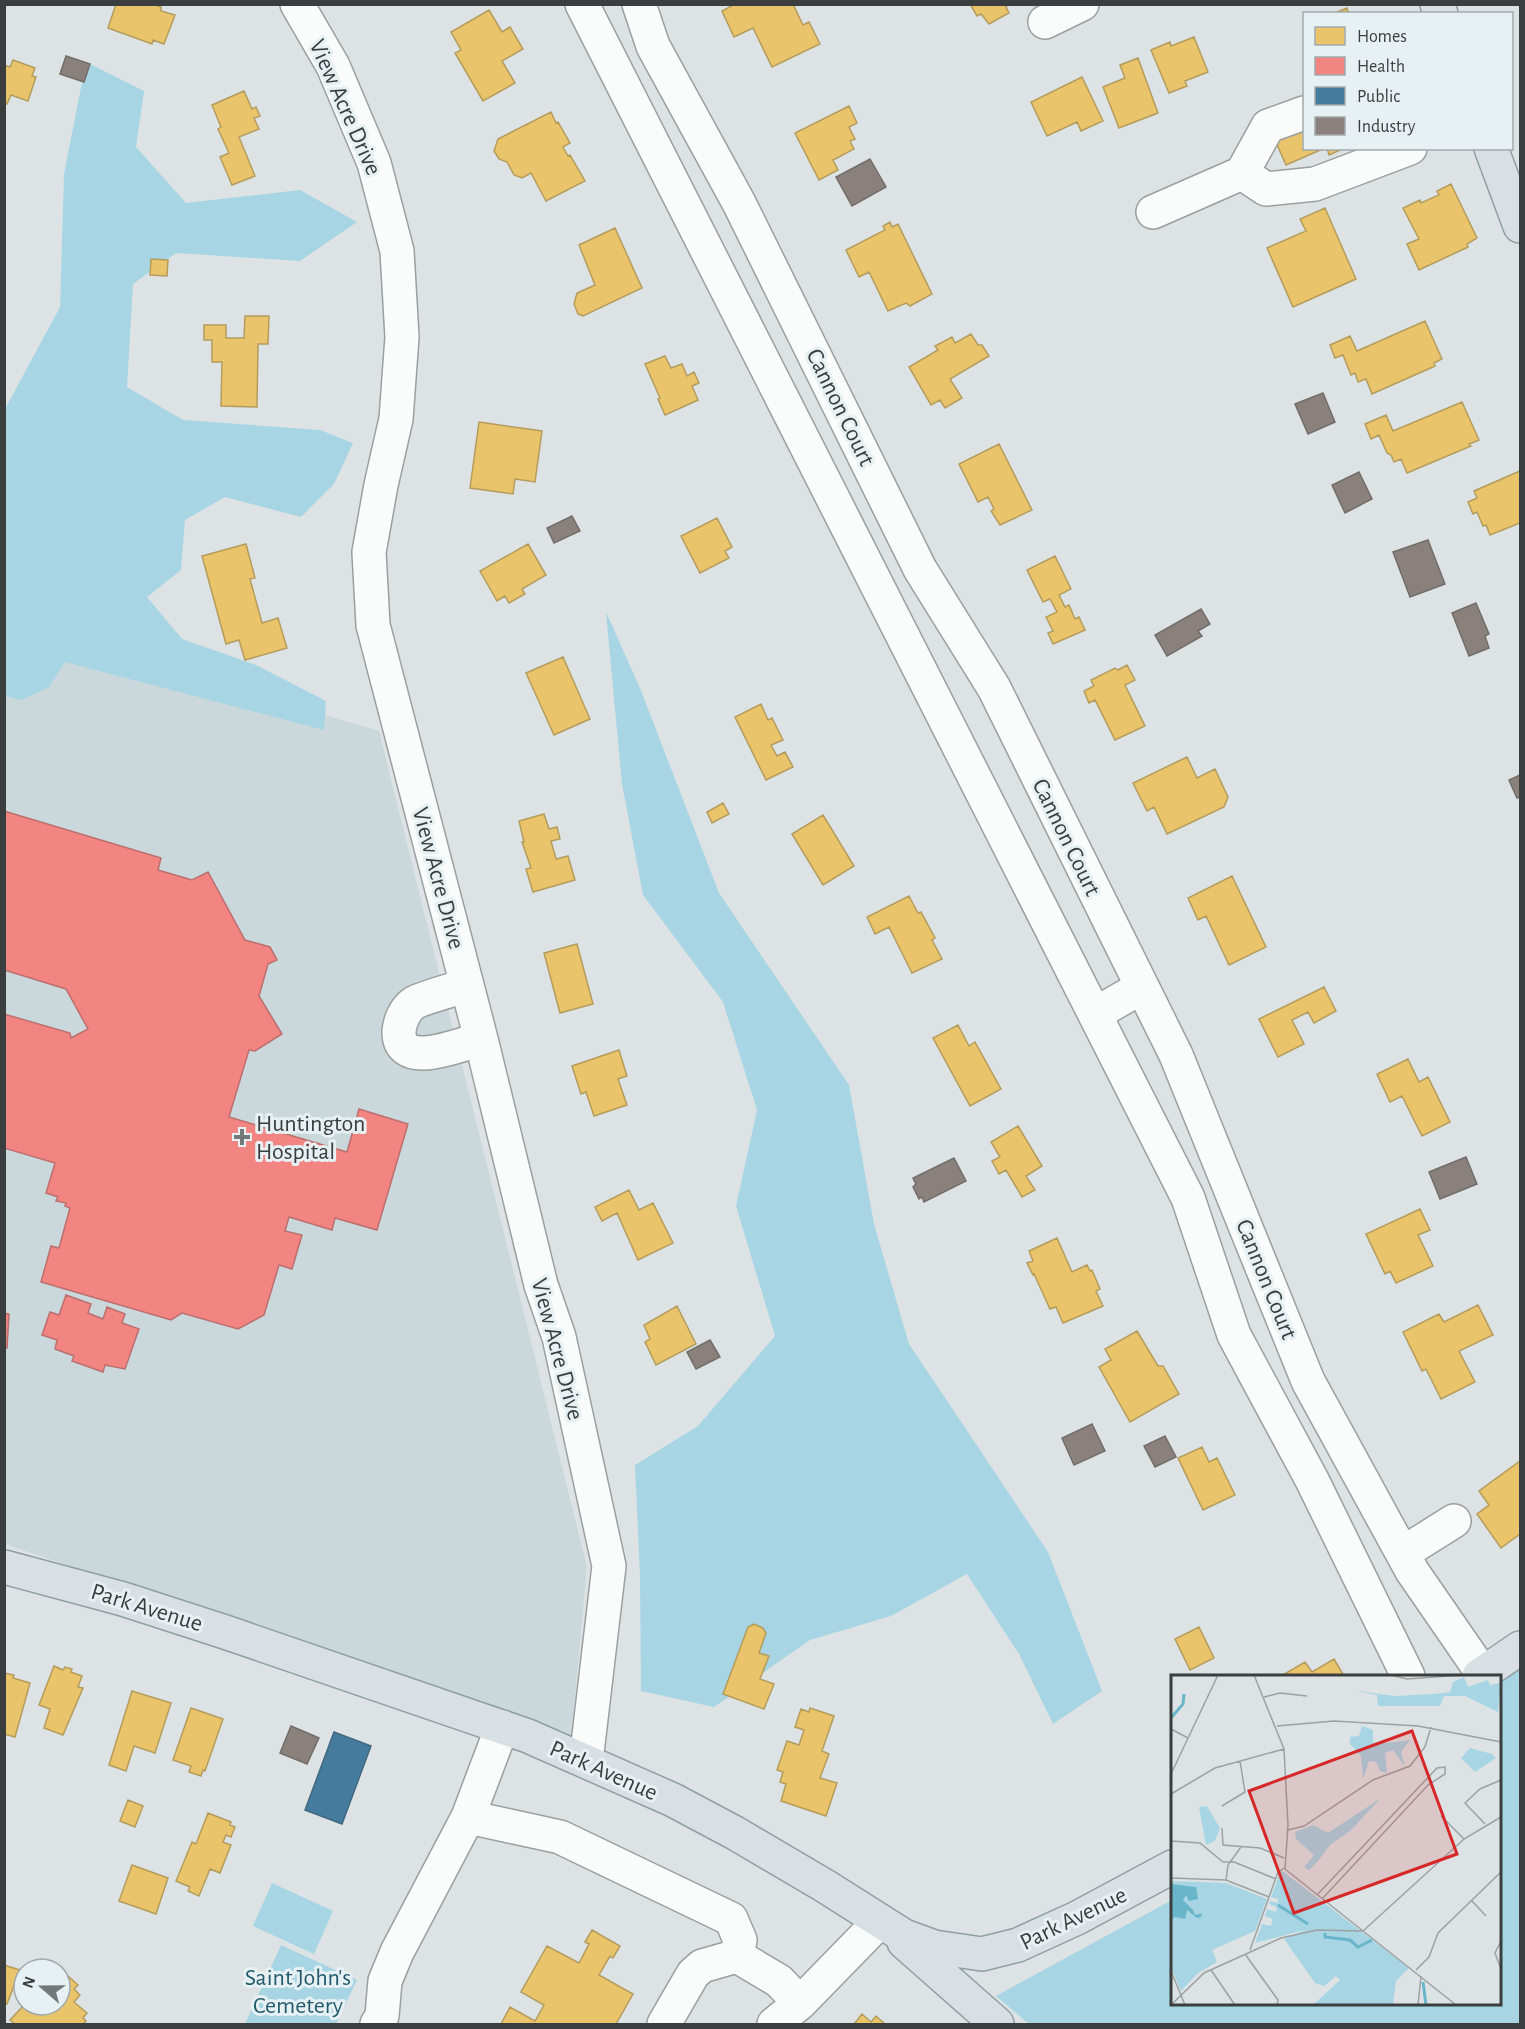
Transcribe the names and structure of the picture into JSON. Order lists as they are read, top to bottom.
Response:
{
  "streets": {
    "main road": ["Park Avenue"],
    "street": ["View Acre Drive", "Cannon Court"]
  },
  "crossings": [
    ["View Acre Drive", "Park Avenue"]
  ],
  "parks": ["Saint John's Cemetery"],
  "places": {
    "health": ["Huntington Hospital"]
  },
  "legend": [
    "Homes",
    "Health",
    "Public",
    "Industry"
  ],
  "north": "left"
}
